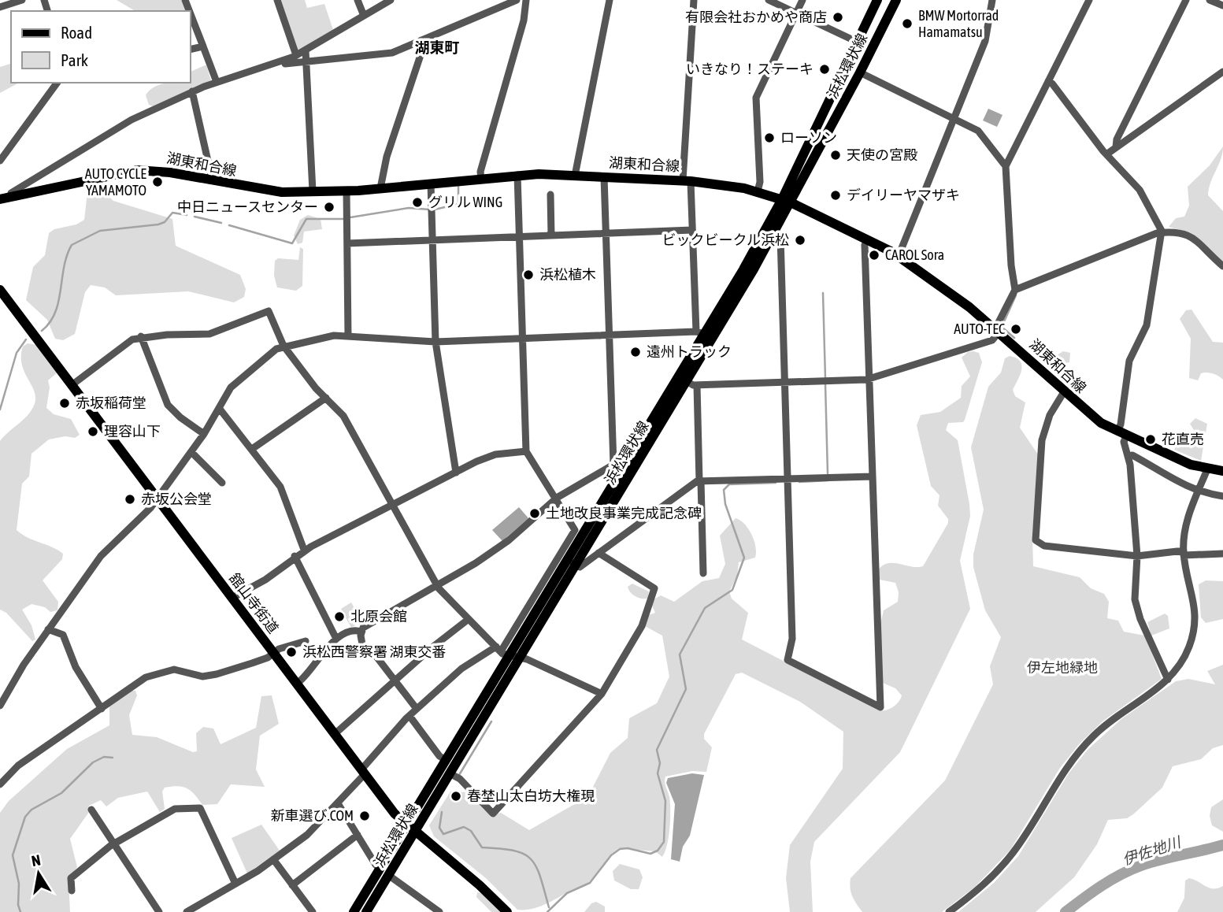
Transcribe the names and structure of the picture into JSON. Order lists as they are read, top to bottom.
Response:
{
  "streets": {
    "main road": ["浜松環状線", "湖東和合線", "舘山寺街道"]
  },
  "crossings": [
    ["浜松環状線", "湖東和合線"],
    ["浜松環状線", "舘山寺街道"]
  ],
  "districts": ["湖東町"],
  "water": ["伊佐地川"],
  "parks": ["伊左地緑地"],
  "places": [
    "有限会社おかめや商店",
    "BMW Mortorrad Hamamatsu",
    "いきなり！ステーキ",
    "ローソン",
    "天使の宮殿",
    "AUTO CYCLE YAMAMOTO",
    "デイリーヤマザキ",
    "グリル WING",
    "中日ニュースセンター",
    "ビックビークル浜松",
    "CAROL Sora",
    "浜松植木",
    "AUTO-TEC",
    "遠州トラック",
    "赤坂稲荷堂",
    "理容山下",
    "花直売",
    "赤坂公会堂",
    "土地改良事業完成記念碑",
    "北原会館",
    "浜松西警察署 湖東交番",
    "春埜山太白坊大権現",
    "新車選び.COM"
  ],
  "legend": ["Road", "Park"],
  "north": "top"
}
